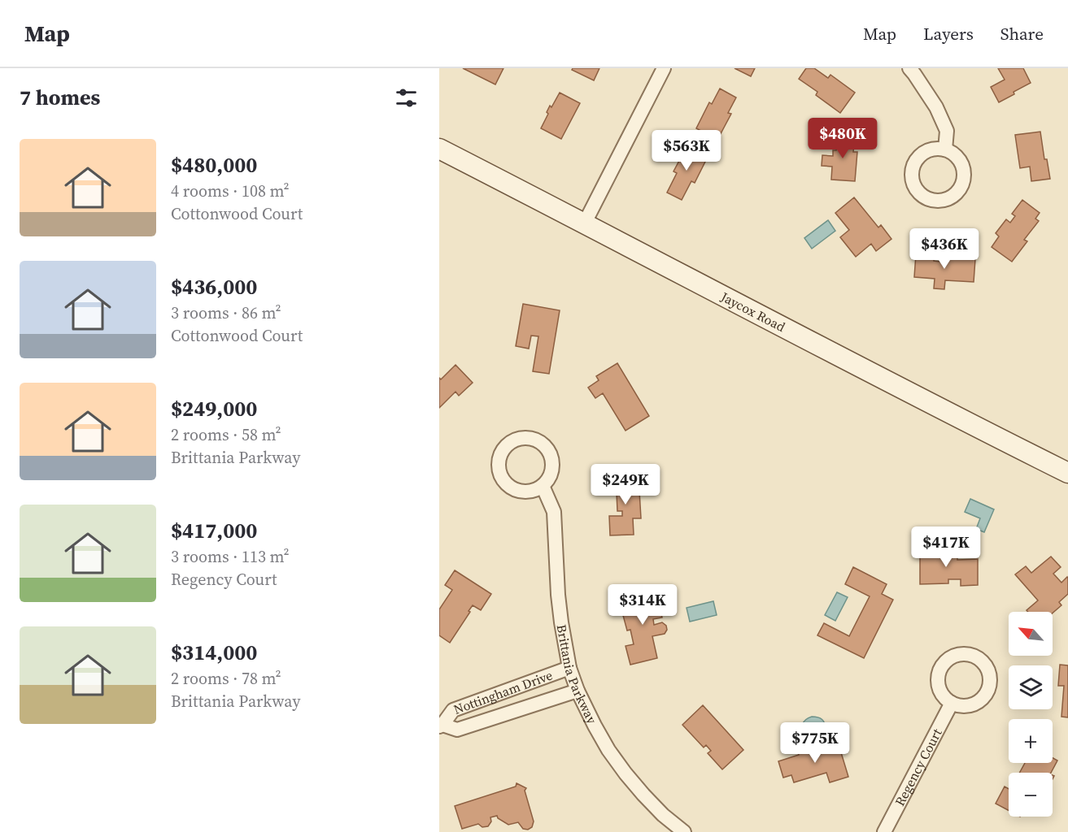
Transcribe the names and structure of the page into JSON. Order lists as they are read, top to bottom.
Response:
{
  "streets": {
    "street": [
      "Jaycox Road",
      "Brittania Parkway",
      "Nottingham Drive",
      "Regency Court"
    ]
  },
  "crossings": [
    ["Brittania Parkway", "Nottingham Drive"]
  ],
  "north": "top left",
  "page": {
    "header": "Map",
    "nav": ["Map", "Layers", "Share"],
    "heading": "7 homes",
    "price": [
      "$480K",
      "$563K",
      "$436K",
      "$249K",
      "$417K",
      "$314K",
      "$775K"
    ],
    "list": [
      {
        "name": "$480,000",
        "note": "4 rooms · 108 m² · Cottonwood Court"
      },
      {
        "name": "$436,000",
        "note": "3 rooms · 86 m² · Cottonwood Court"
      },
      {
        "name": "$249,000",
        "note": "2 rooms · 58 m² · Brittania Parkway"
      },
      {
        "name": "$417,000",
        "note": "3 rooms · 113 m² · Regency Court"
      },
      {
        "name": "$314,000",
        "note": "2 rooms · 78 m² · Brittania Parkway"
      }
    ],
    "map_buttons": ["+", "−"]
  }
}
